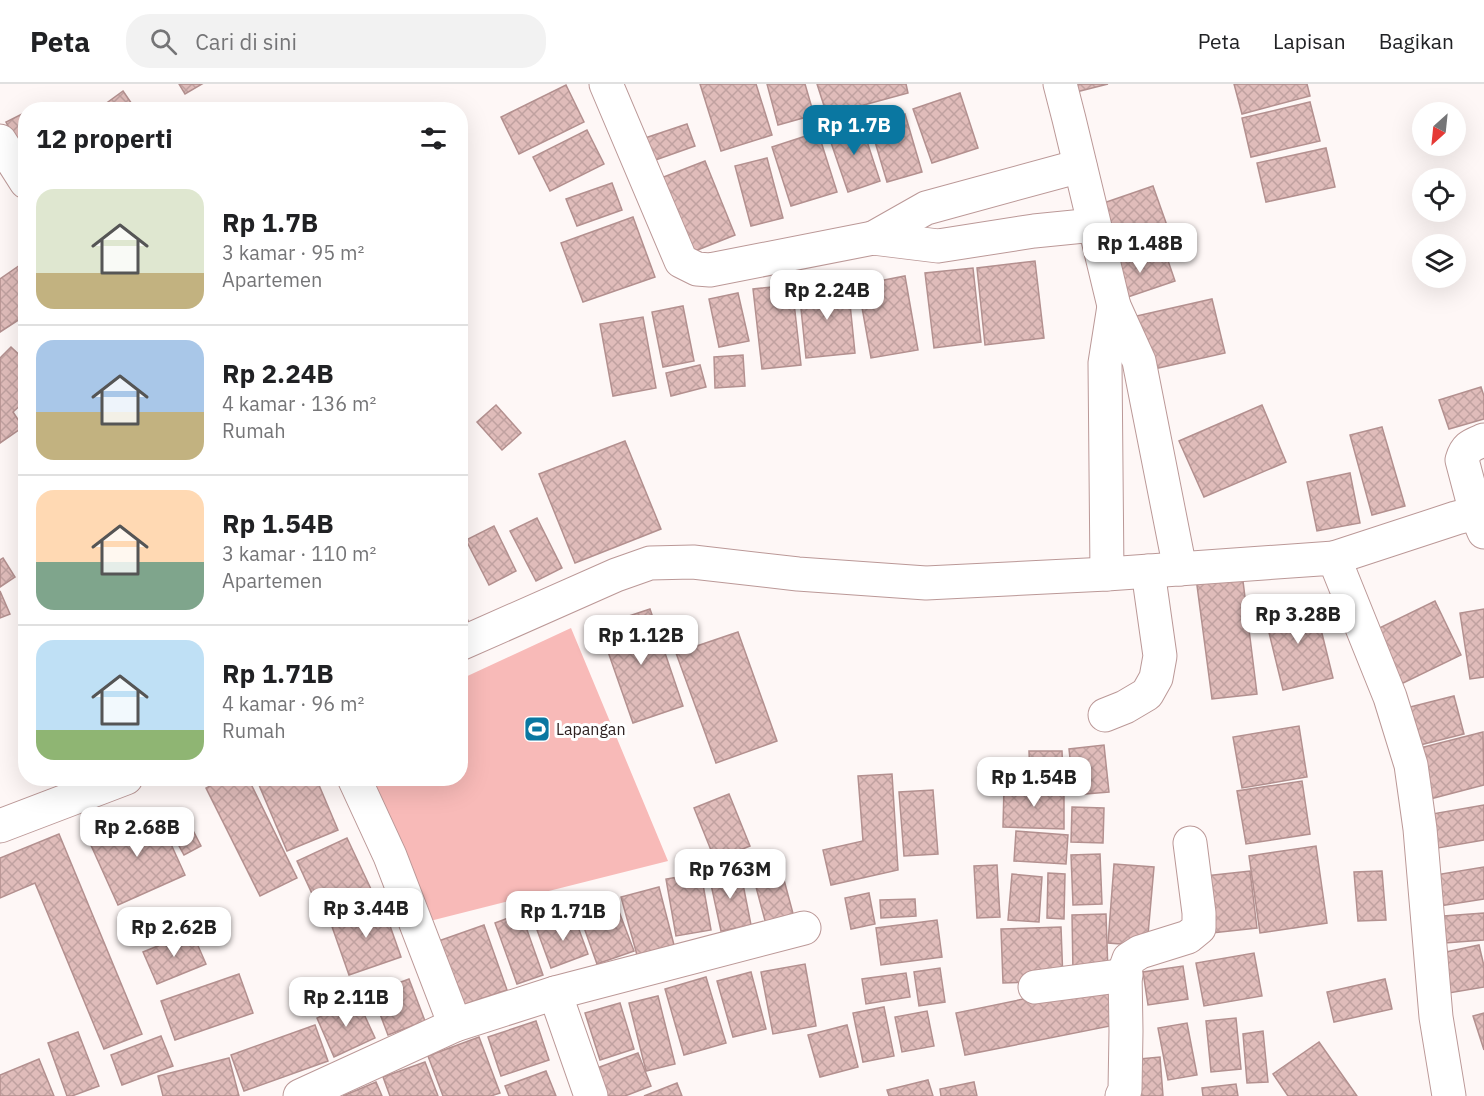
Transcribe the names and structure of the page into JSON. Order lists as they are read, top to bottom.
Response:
{
  "places": {
    "sports": ["Lapangan"]
  },
  "north": "bottom left",
  "page": {
    "header": "Peta",
    "search": "Cari di sini",
    "nav": ["Peta", "Lapisan", "Bagikan"],
    "heading": "12 properti",
    "price": [
      "Rp 1.7B",
      "Rp 1.48B",
      "Rp 2.24B",
      "Rp 3.28B",
      "Rp 1.12B",
      "Rp 1.54B",
      "Rp 2.68B",
      "Rp 763M",
      "Rp 3.44B",
      "Rp 1.71B",
      "Rp 2.62B",
      "Rp 2.11B"
    ],
    "list": [
      {
        "name": "Rp 1.7B",
        "note": "3 kamar · 95 m² · Apartemen"
      },
      {
        "name": "Rp 2.24B",
        "note": "4 kamar · 136 m² · Rumah"
      },
      {
        "name": "Rp 1.54B",
        "note": "3 kamar · 110 m² · Apartemen"
      },
      {
        "name": "Rp 1.71B",
        "note": "4 kamar · 96 m² · Rumah"
      }
    ]
  }
}
